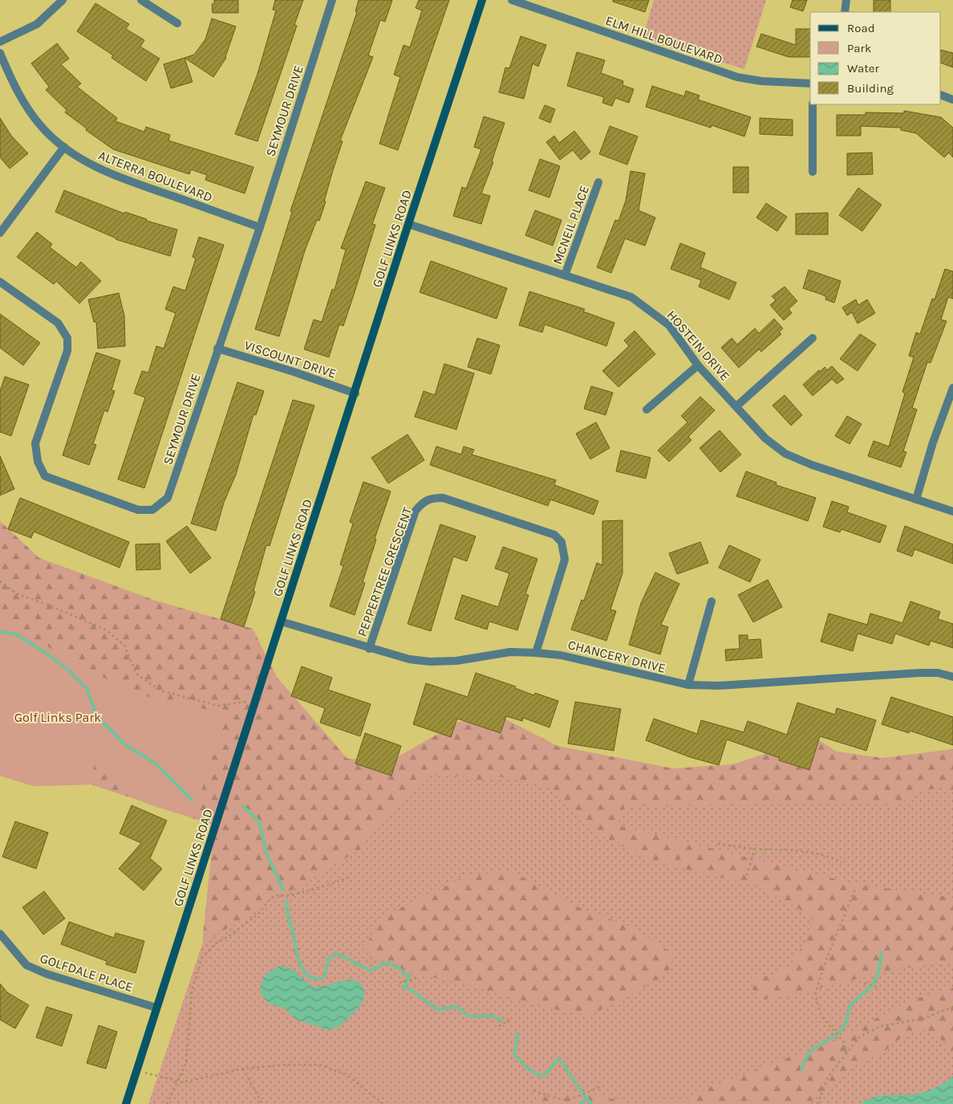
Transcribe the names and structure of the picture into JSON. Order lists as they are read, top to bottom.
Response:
{
  "streets": {
    "main road": ["GOLF LINKS ROAD"],
    "street": [
      "ELM HILL BOULEVARD",
      "SEYMOUR DRIVE",
      "ALTERRA BOULEVARD",
      "MCNEIL PLACE",
      "HOSTEIN DRIVE",
      "VISCOUNT DRIVE",
      "PEPPERTREE CRESCENT",
      "CHANCERY DRIVE",
      "GOLFDALE PLACE"
    ]
  },
  "crossings": [
    ["SEYMOUR DRIVE", "ALTERRA BOULEVARD"],
    ["SEYMOUR DRIVE", "VISCOUNT DRIVE"],
    ["MCNEIL PLACE", "HOSTEIN DRIVE"],
    ["GOLF LINKS ROAD", "HOSTEIN DRIVE"],
    ["GOLF LINKS ROAD", "VISCOUNT DRIVE"],
    ["GOLF LINKS ROAD", "CHANCERY DRIVE"],
    ["GOLF LINKS ROAD", "GOLFDALE PLACE"],
    ["PEPPERTREE CRESCENT", "CHANCERY DRIVE"]
  ],
  "parks": ["Golf Links Park"],
  "legend": [
    "Road",
    "Park",
    "Water",
    "Building"
  ]
}
